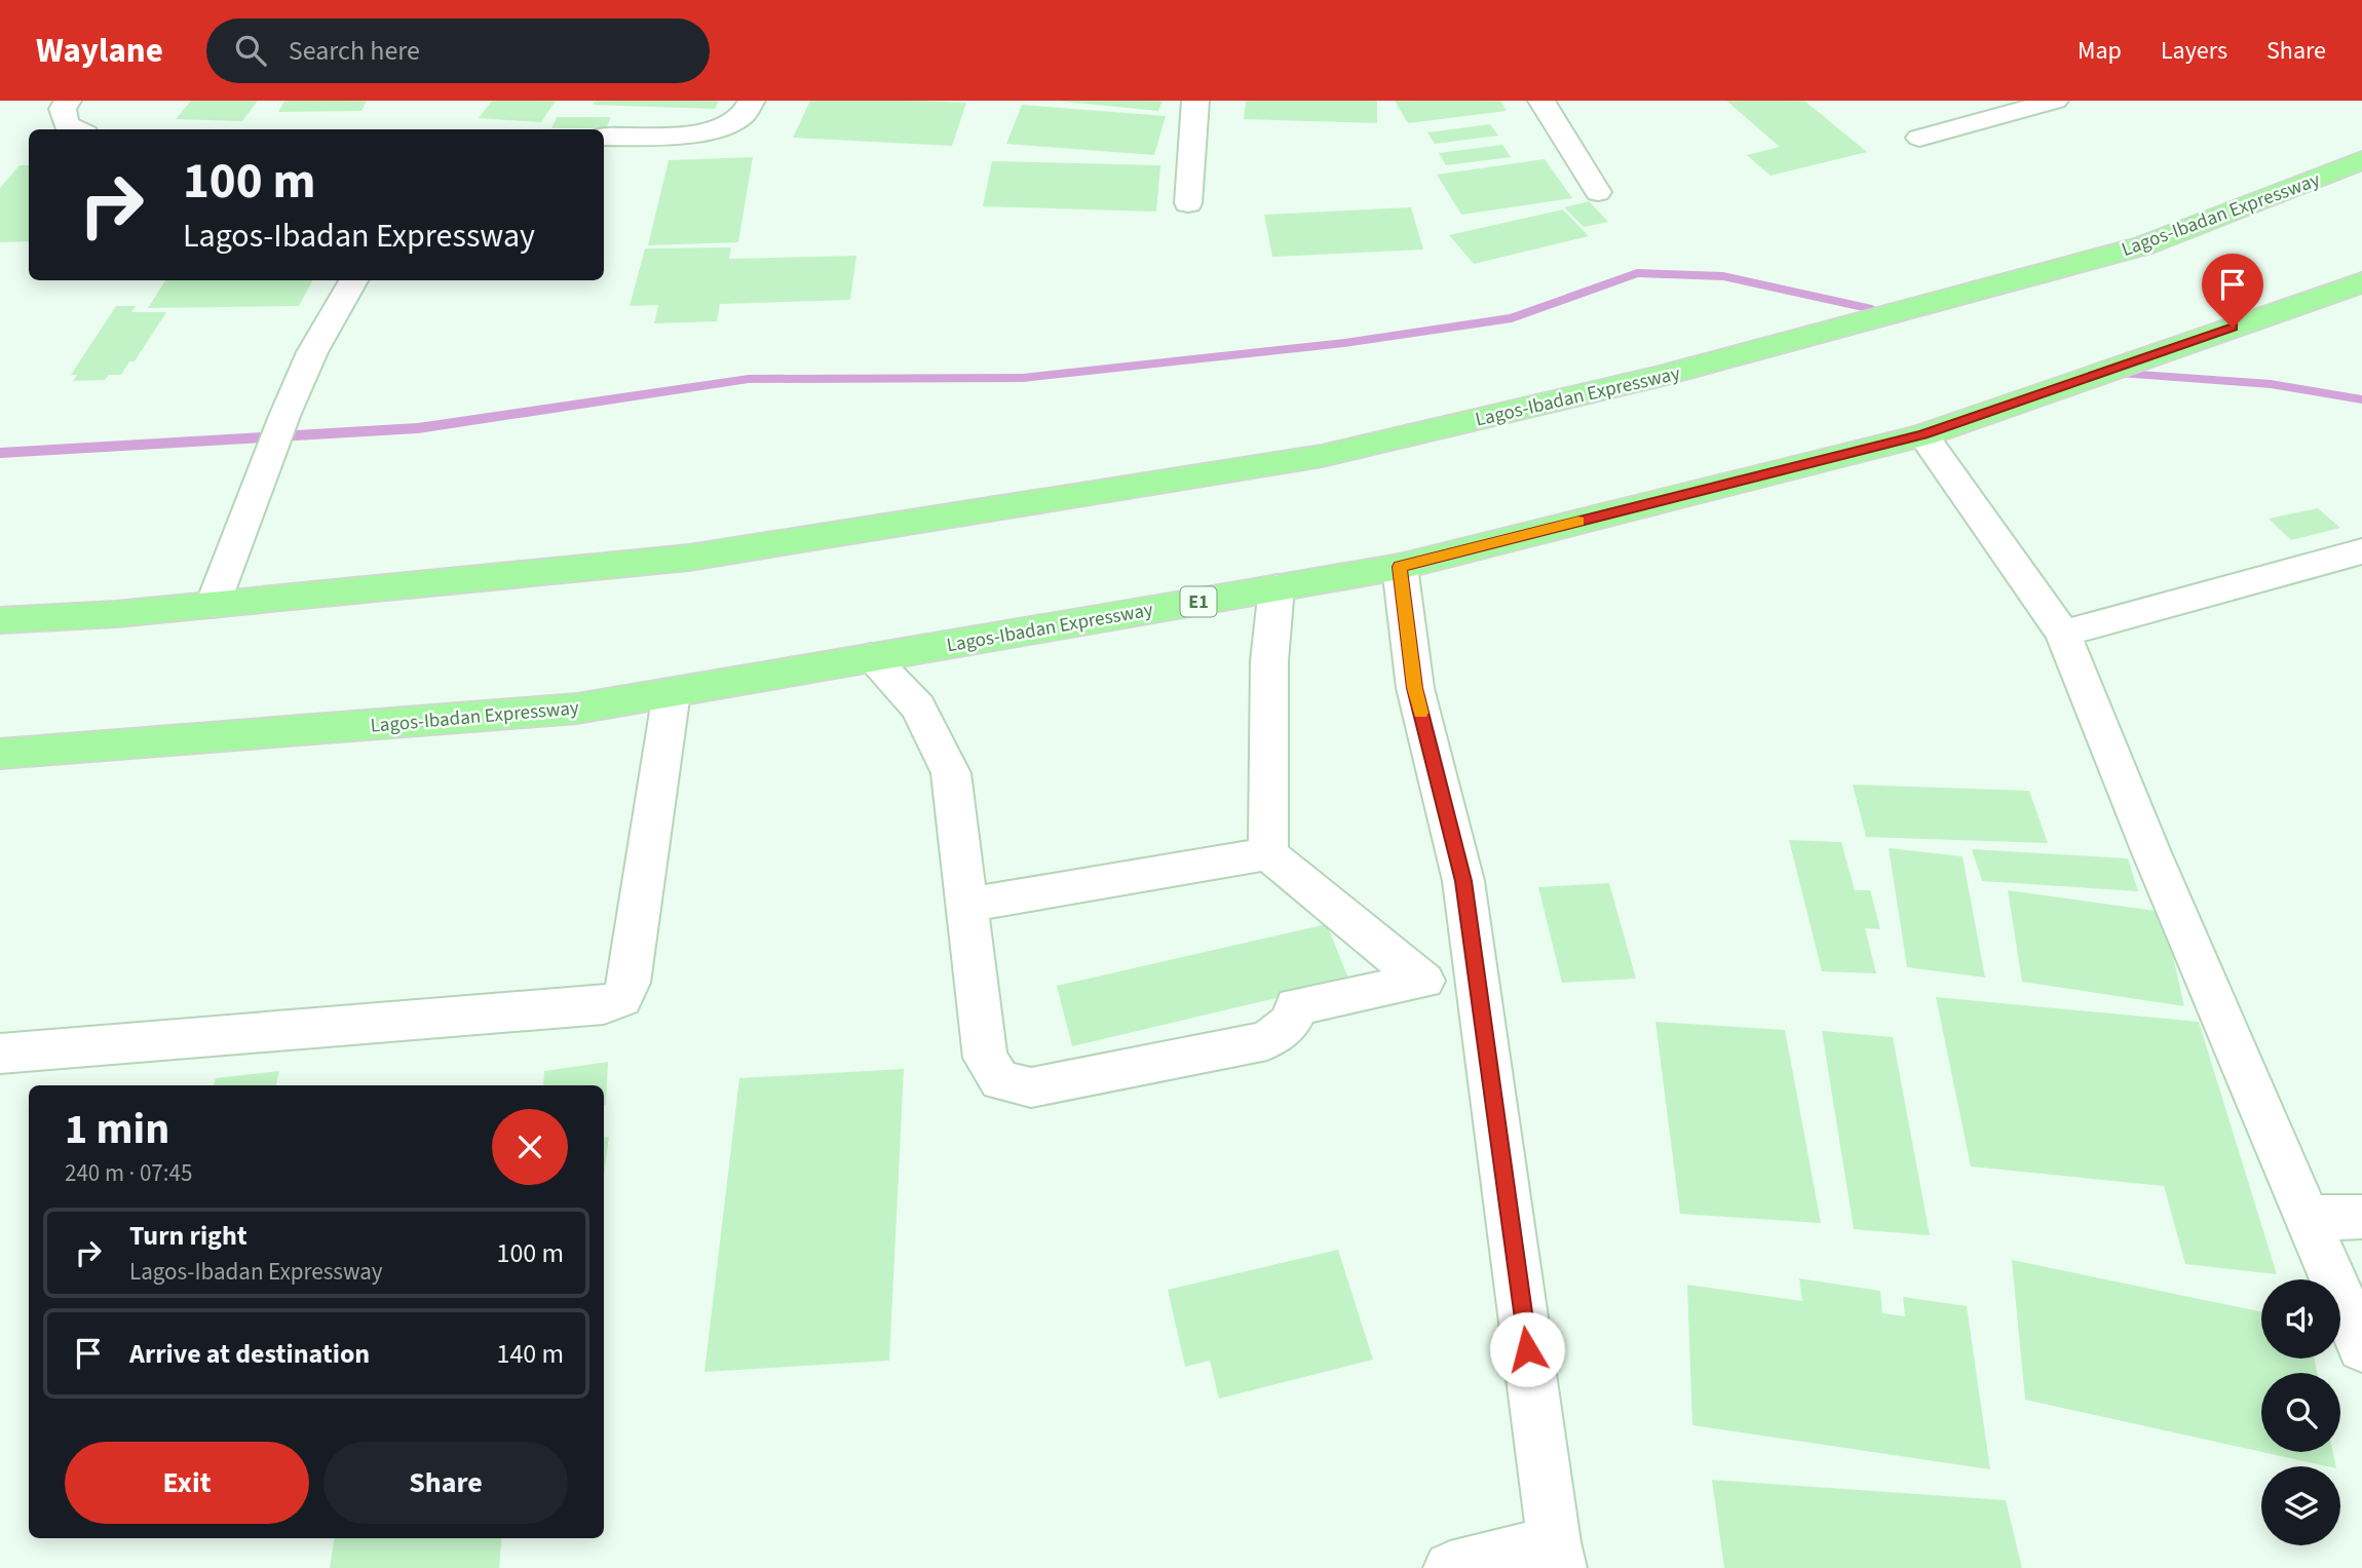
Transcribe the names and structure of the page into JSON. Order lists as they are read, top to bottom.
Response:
{
  "streets": {
    "highway": ["Lagos-Ibadan Expressway", "E1"]
  },
  "page": {
    "header": "Waylane",
    "search": "Search here",
    "nav": ["Map", "Layers", "Share"],
    "turn": ["100 m", "Lagos-Ibadan Expressway"],
    "heading": ["1 min", "240 m · 07:45"],
    "list": [
      {
        "name": "Turn right",
        "note": "Lagos-Ibadan Expressway",
        "value": "100 m"
      },
      {
        "name": "Arrive at destination",
        "value": "140 m"
      }
    ],
    "buttons": ["Exit", "Share"]
  }
}
